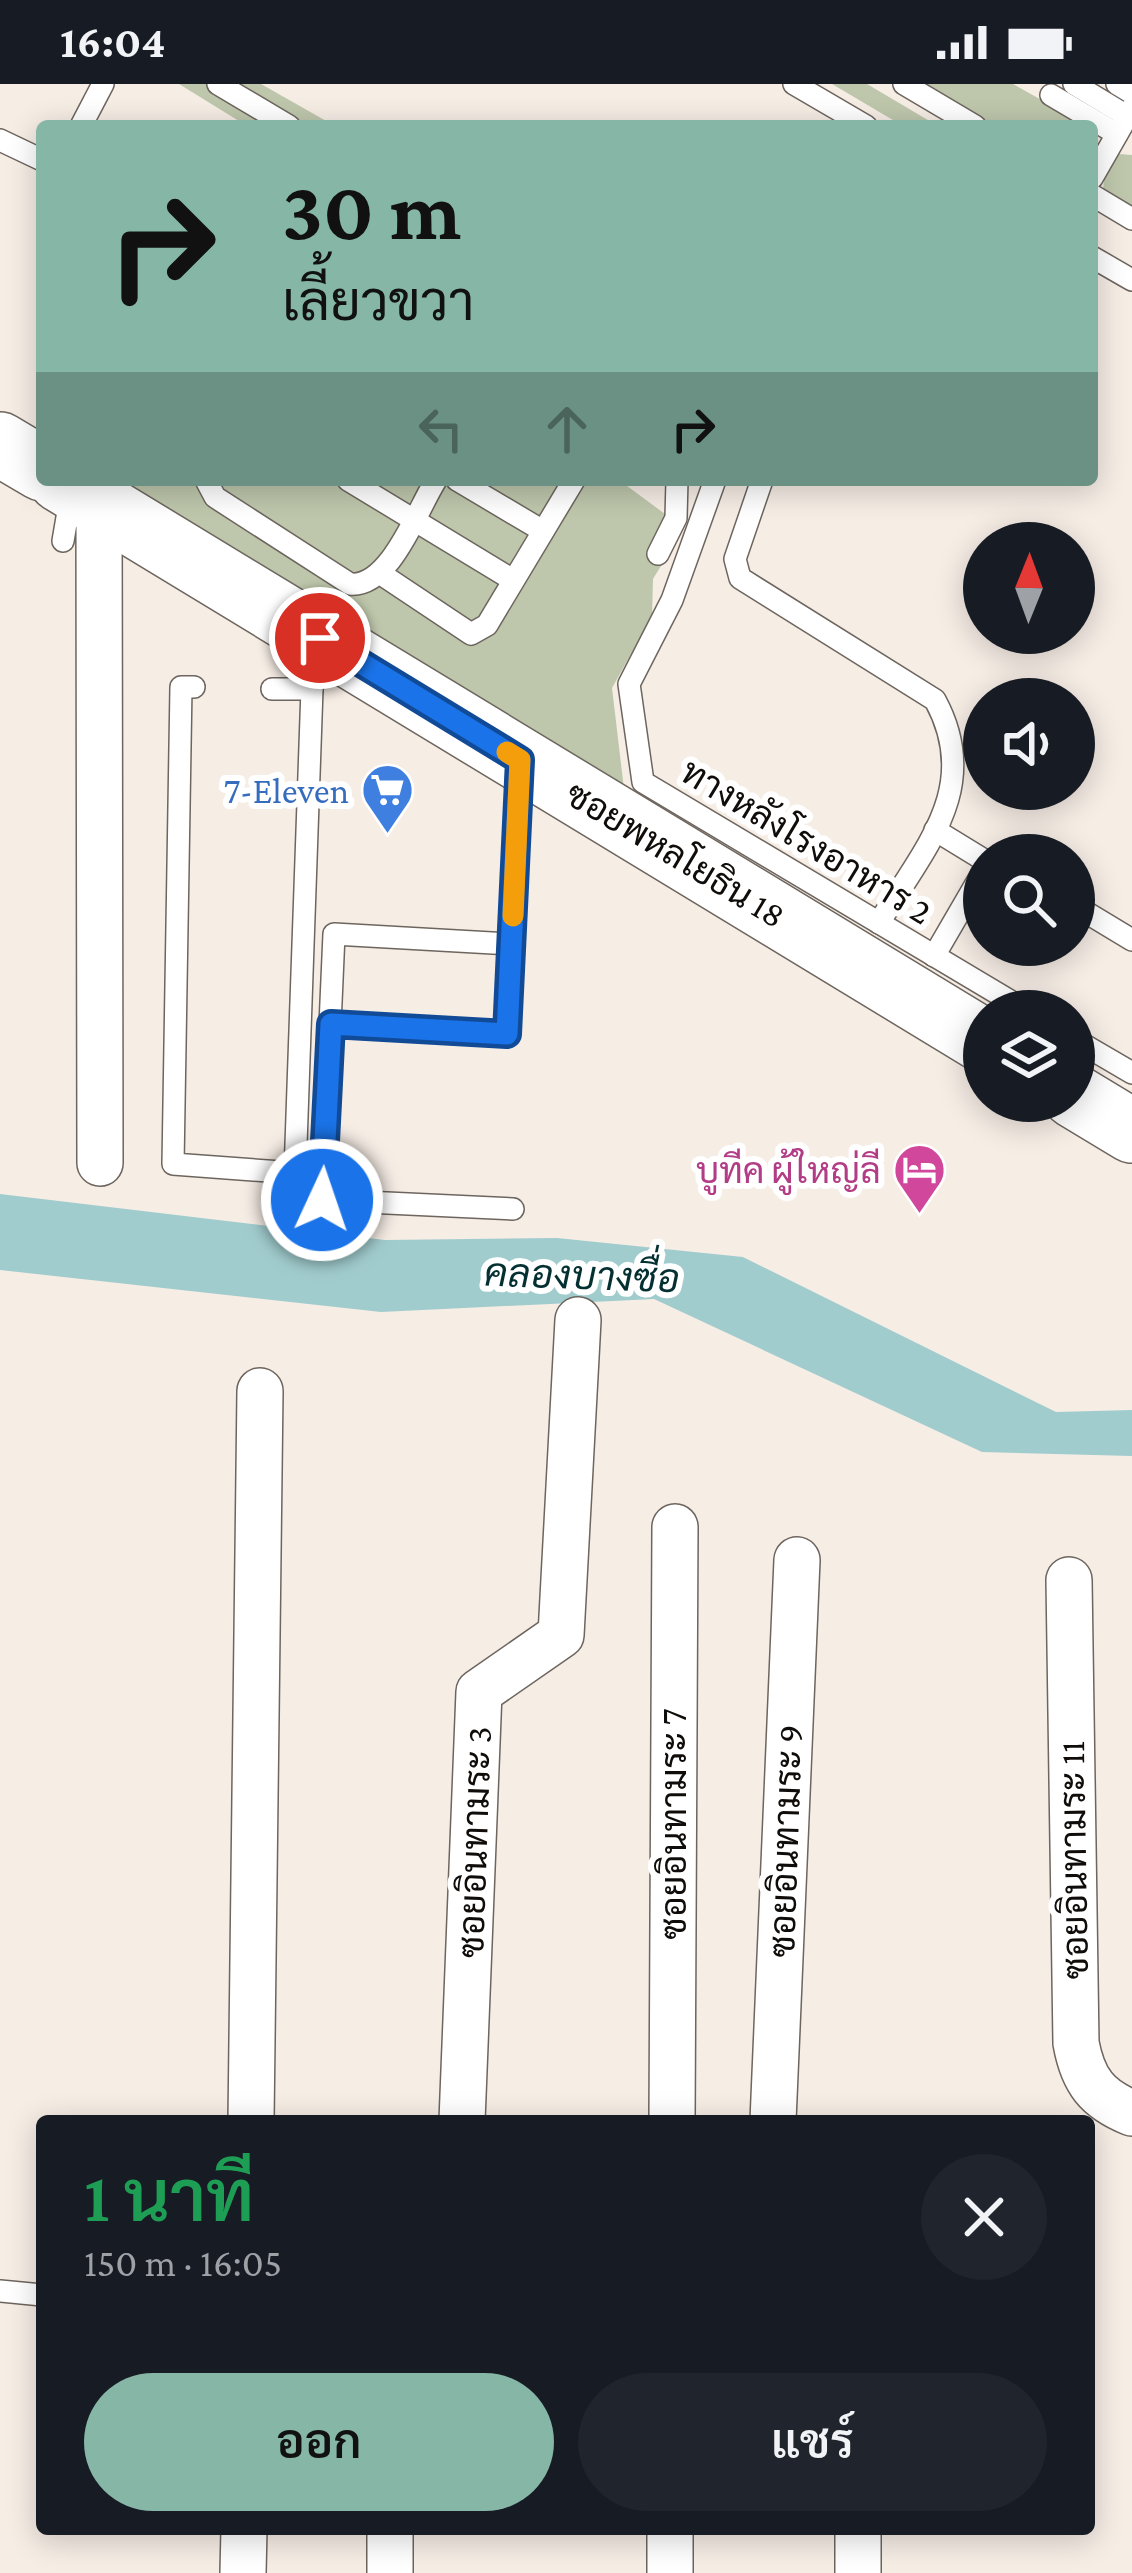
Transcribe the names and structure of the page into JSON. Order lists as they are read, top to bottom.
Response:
{
  "streets": {
    "street": [
      "ซอยพหลโยธิน 18",
      "ซอยอินทามระ 7",
      "ซอยอินทามระ 9",
      "ซอยอินทามระ 3",
      "ซอยอินทามระ 11"
    ],
    "lane": ["ทางหลังโรงอาหาร 2"]
  },
  "water": ["คลองบางซื่อ"],
  "places": {
    "supermarket": ["7-Eleven"],
    "hotel": ["บูทีค ผู้ใหญ่ลี"]
  },
  "north": "top",
  "page": {
    "status": "16:04",
    "turn": ["30 m", "เลี้ยวขวา"],
    "heading": ["1 นาที", "150 m · 16:05"],
    "buttons": ["ออก", "แชร์"]
  }
}
